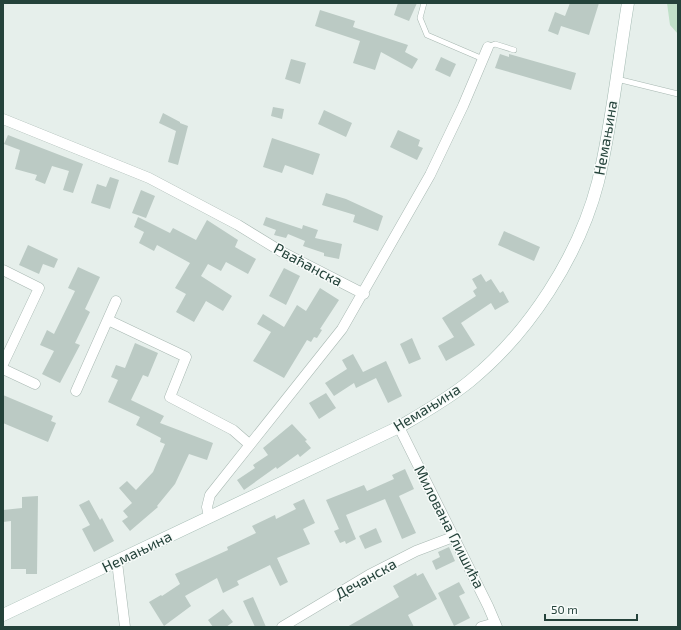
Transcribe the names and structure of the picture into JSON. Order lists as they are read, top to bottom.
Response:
{
  "streets": {
    "street": [
      "Немањина",
      "Рваћанска",
      "Милована Глишића",
      "Дечанска"
    ]
  },
  "crossings": [
    ["Немањина", "Милована Глишића"],
    ["Милована Глишића", "Дечанска"]
  ],
  "scale_bar": "50 m"
}
